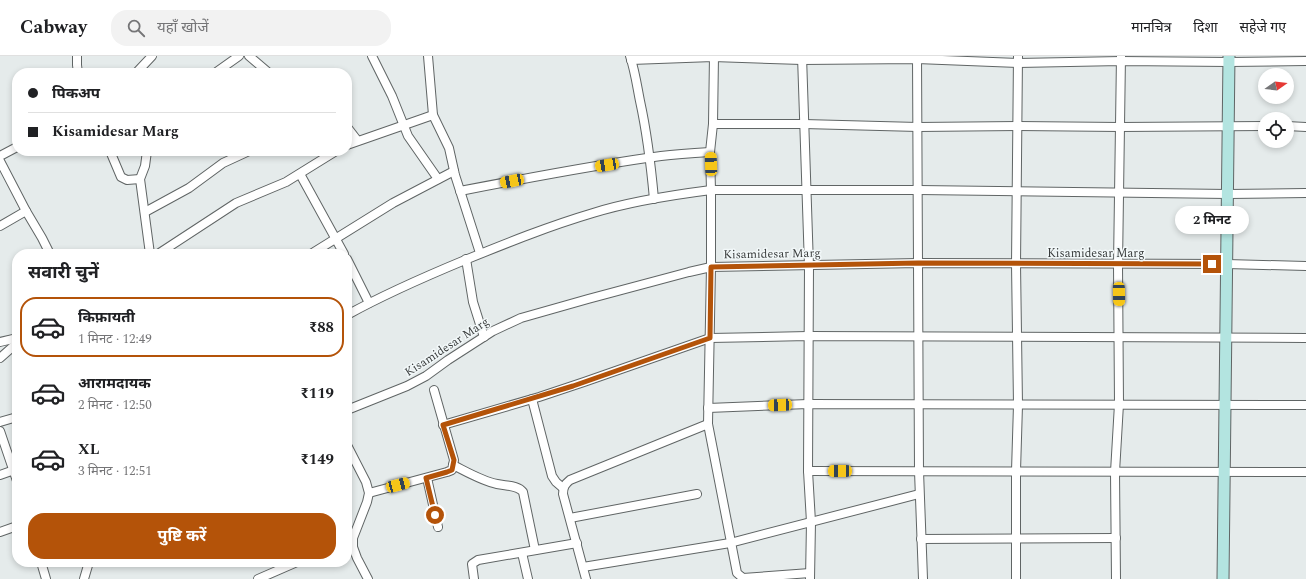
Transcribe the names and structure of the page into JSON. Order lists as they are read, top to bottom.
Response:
{
  "streets": {
    "street": ["Kisamidesar Marg"]
  },
  "north": "right",
  "page": {
    "header": "Cabway",
    "search": "यहाँ खोजें",
    "nav": ["मानचित्र", "दिशा", "सहेजे गए"],
    "banner": ["पिकअप", "Kisamidesar Marg"],
    "bubble": "2 मिनट",
    "heading": "सवारी चुनें",
    "list": [
      {
        "name": "किफ़ायती",
        "note": "1 मिनट · 12:49",
        "value": "₹88"
      },
      {
        "name": "आरामदायक",
        "note": "2 मिनट · 12:50",
        "value": "₹119"
      },
      {
        "name": "XL",
        "note": "3 मिनट · 12:51",
        "value": "₹149"
      }
    ],
    "buttons": "पुष्टि करें"
  }
}
